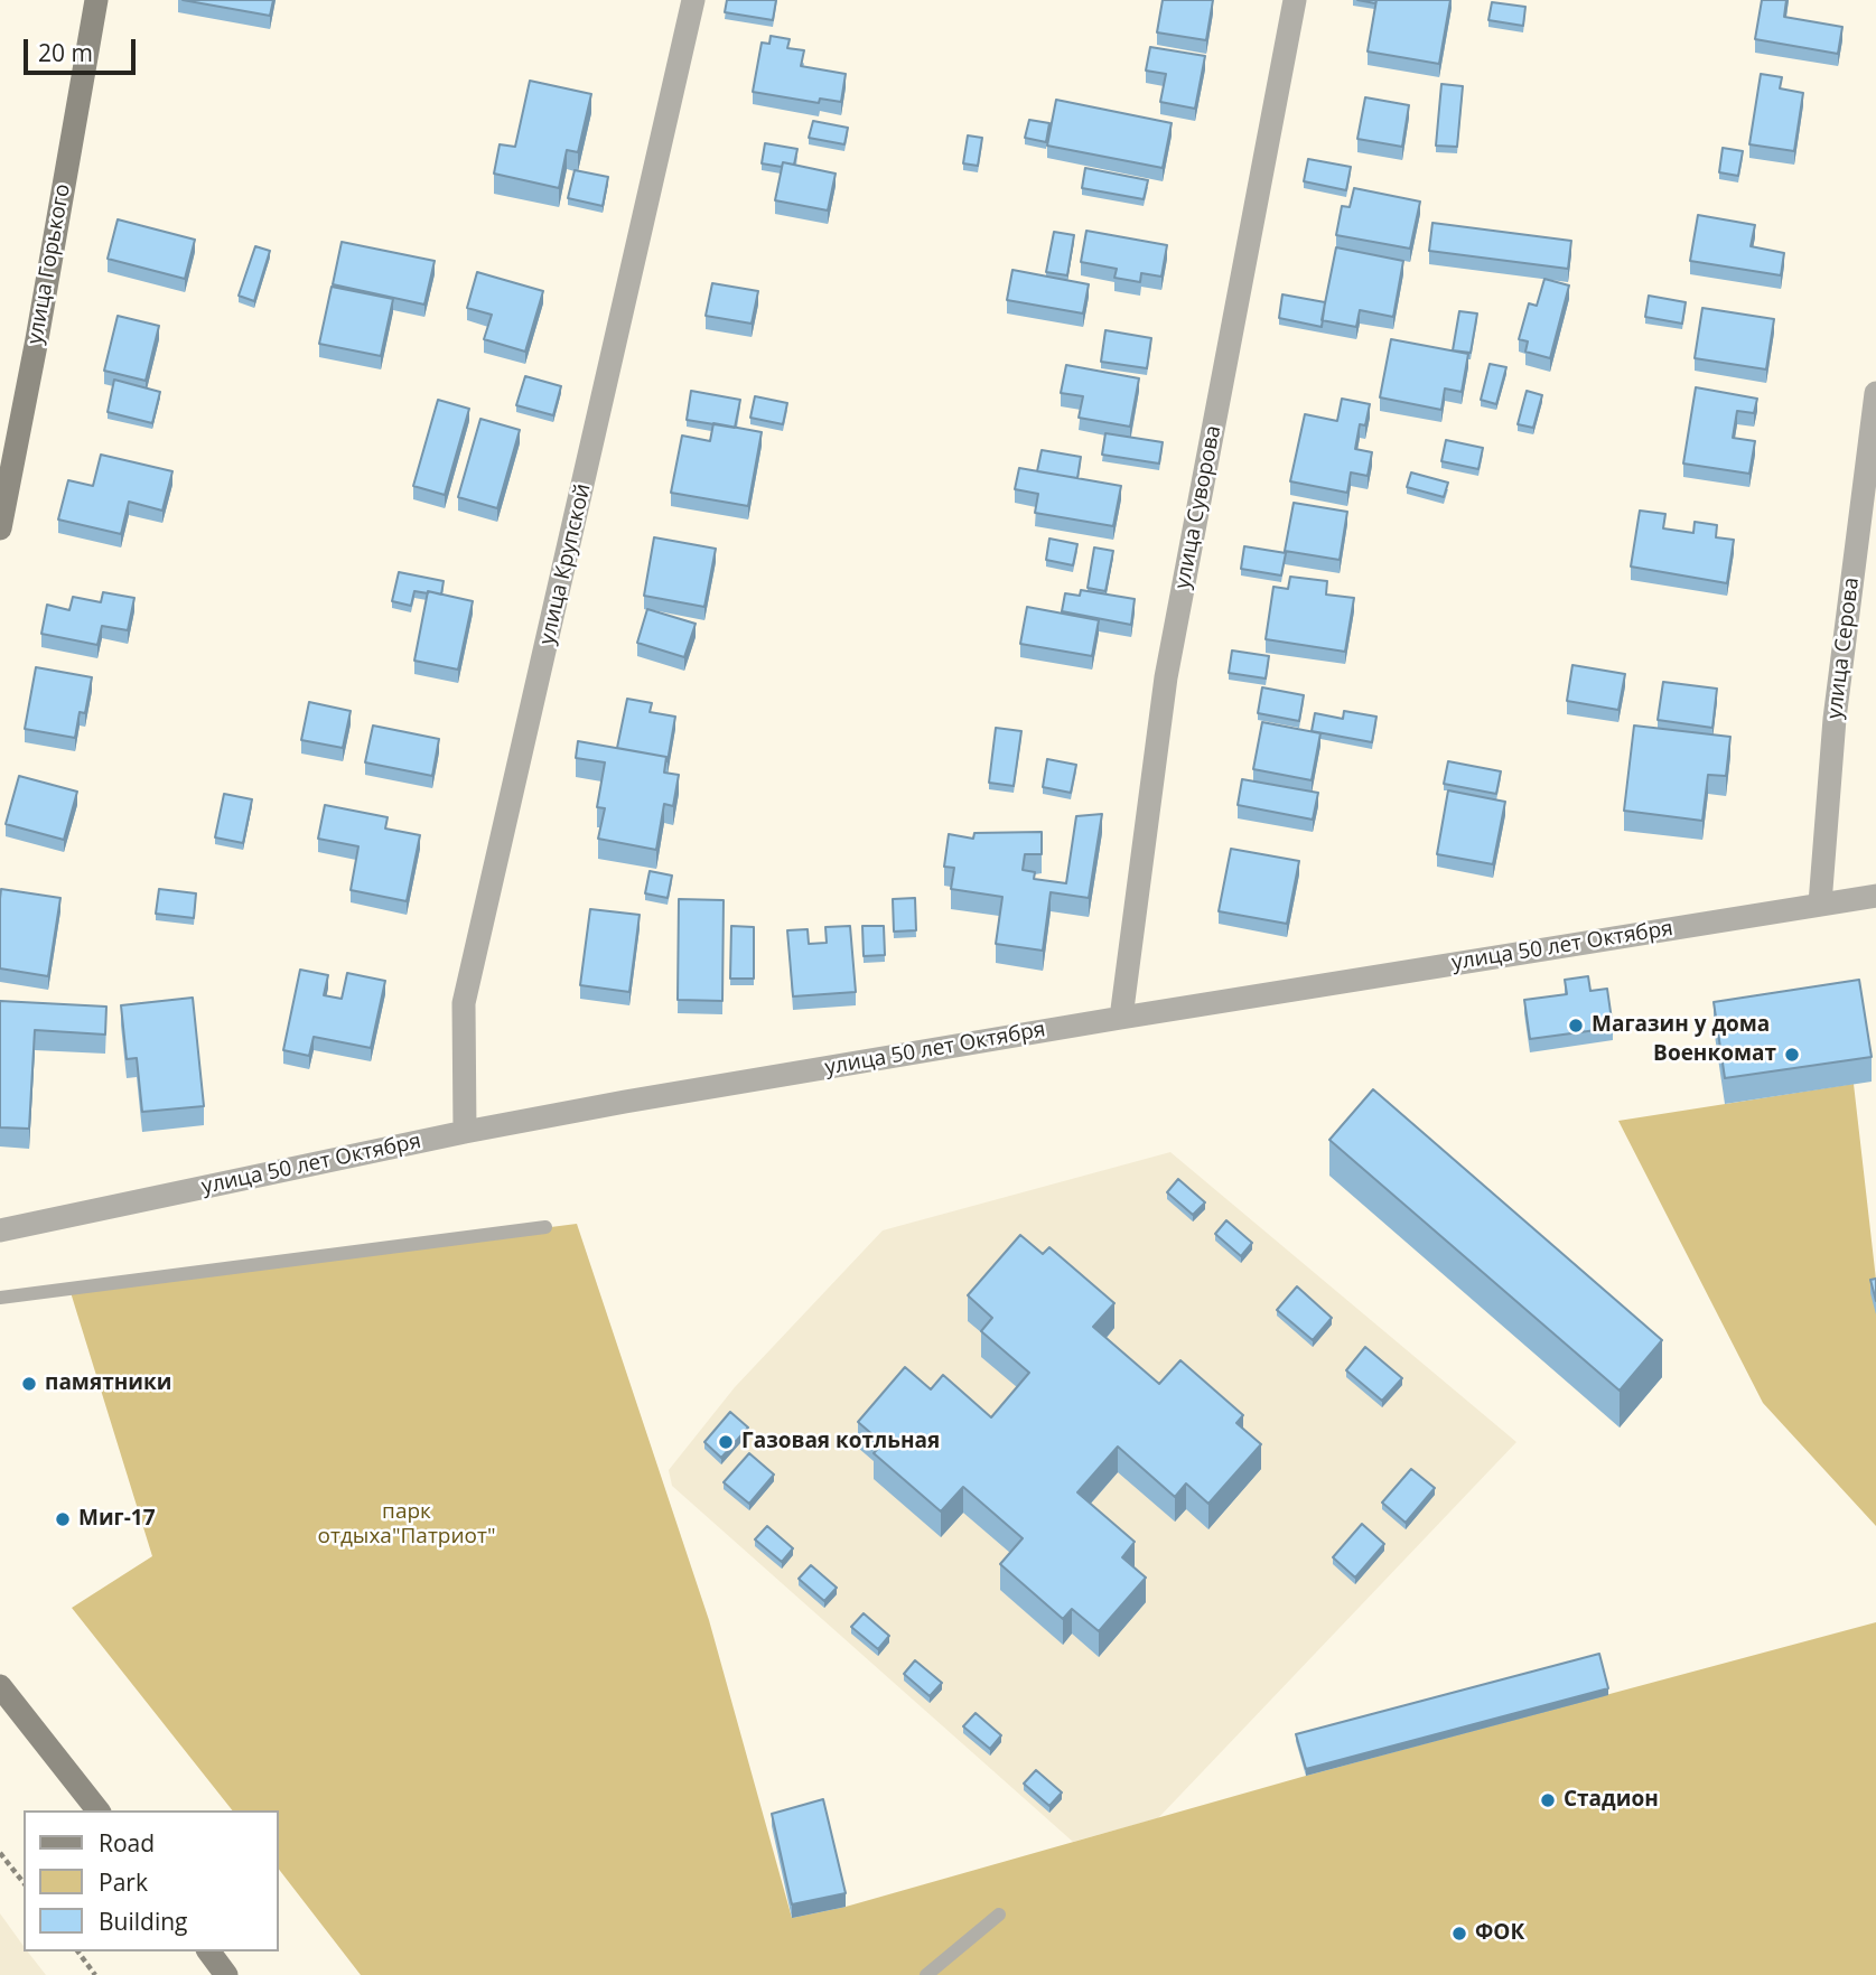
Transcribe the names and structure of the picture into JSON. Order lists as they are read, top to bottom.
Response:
{
  "streets": {
    "main road": ["улица Горького"],
    "street": [
      "улица Суворова",
      "улица Крупской",
      "улица Серова",
      "улица 50 лет Октября"
    ]
  },
  "crossings": [
    ["улица Суворова", "улица 50 лет Октября"],
    ["улица Крупской", "улица 50 лет Октября"],
    ["улица Серова", "улица 50 лет Октября"]
  ],
  "parks": ["парк отдыха\"Патриот\""],
  "places": [
    "Магазин у дома",
    "Военкомат",
    "памятники",
    "Газовая котльная",
    "Миг-17",
    "Стадион",
    "ФОК"
  ],
  "legend": ["Road", "Park", "Building"],
  "scale_bar": "20 m"
}
